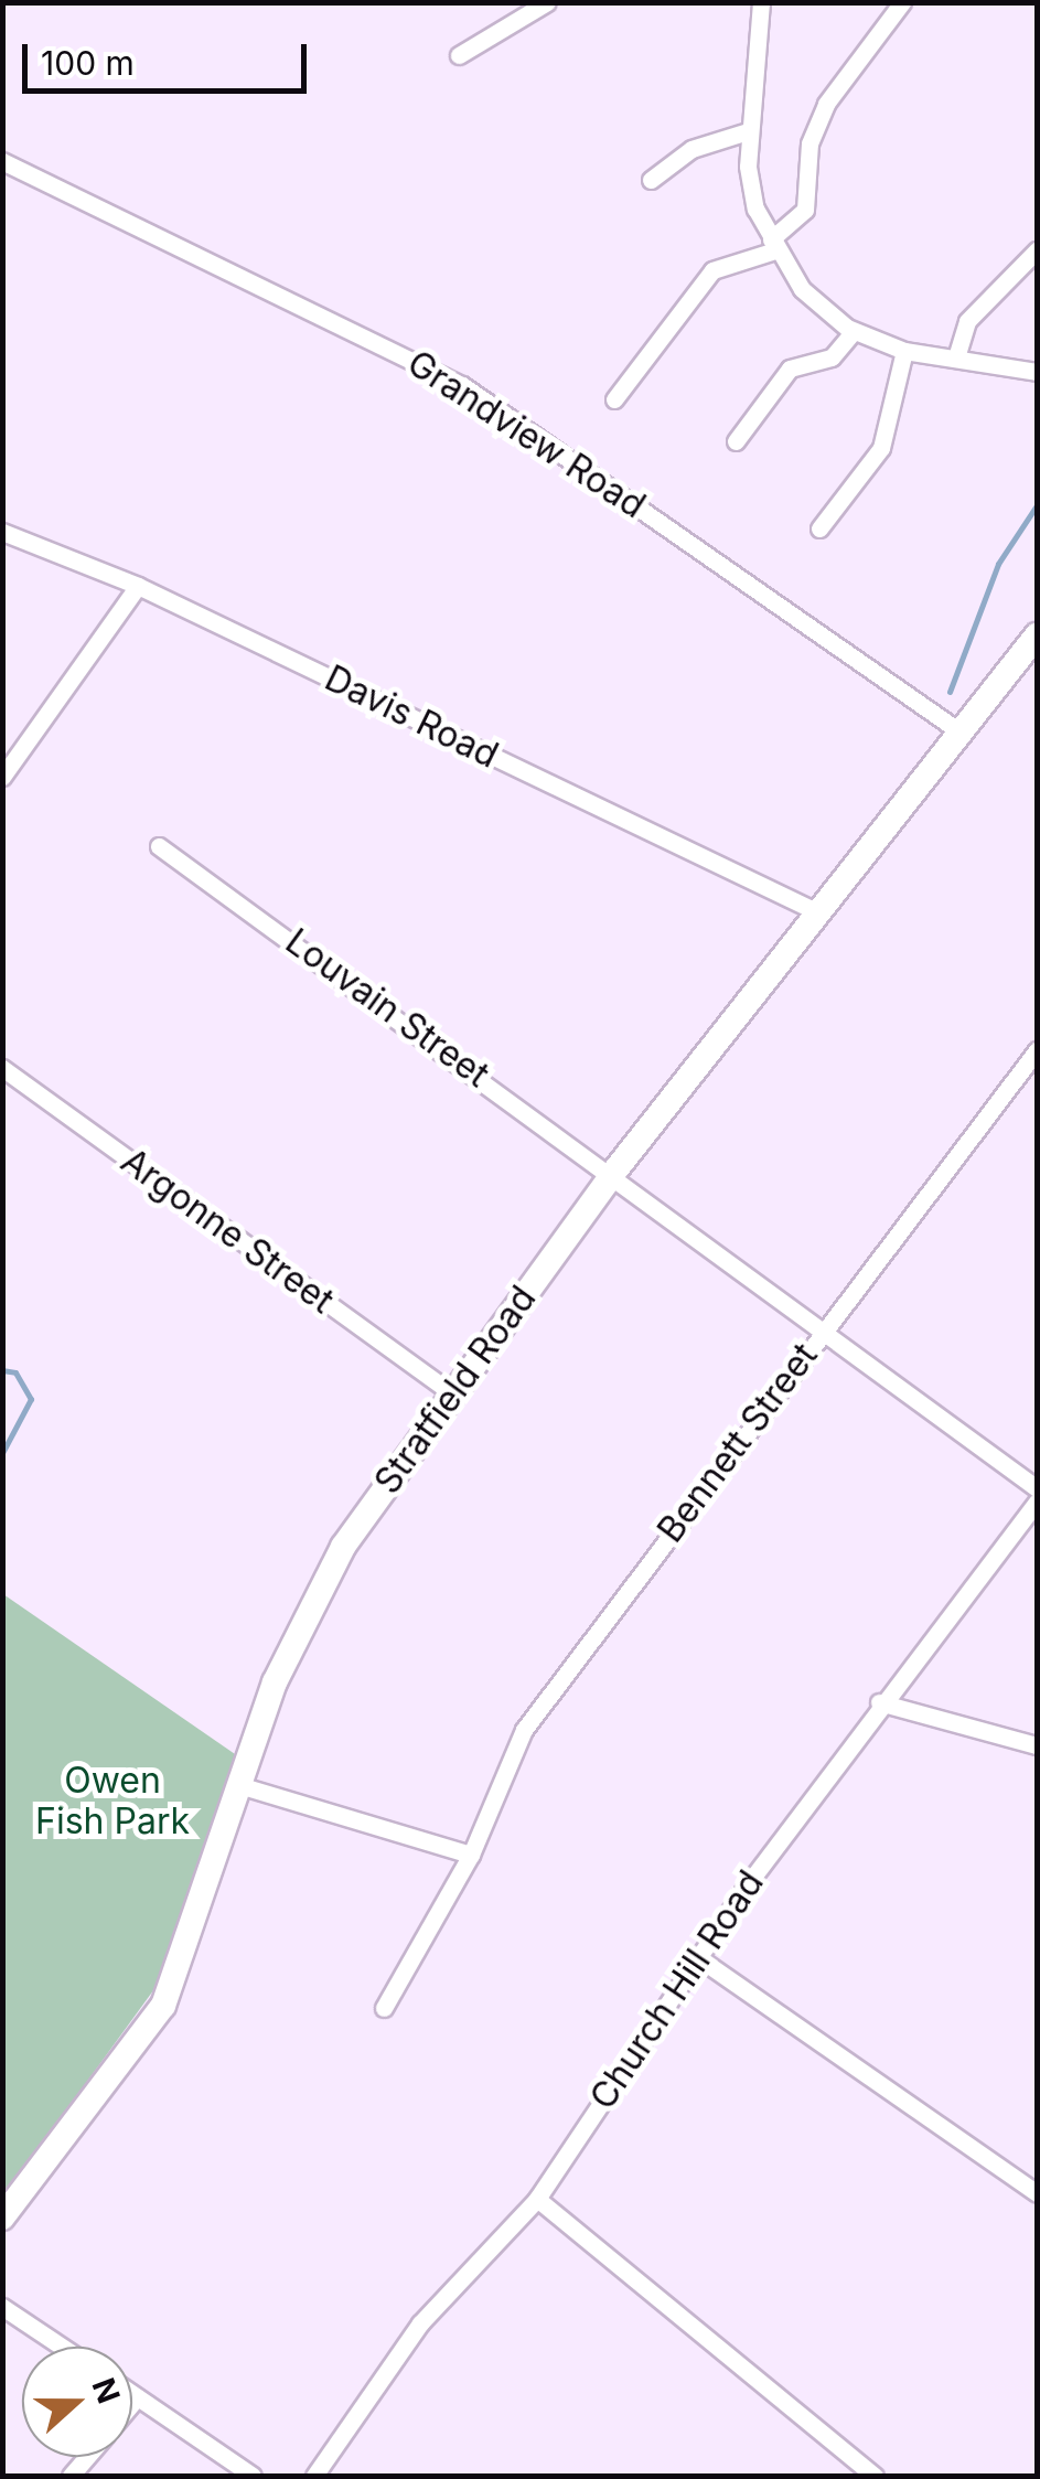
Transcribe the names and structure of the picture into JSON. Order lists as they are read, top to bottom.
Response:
{
  "streets": {
    "main road": ["Stratfield Road"],
    "street": [
      "Grandview Road",
      "Davis Road",
      "Louvain Street",
      "Argonne Street",
      "Bennett Street",
      "Church Hill Road"
    ]
  },
  "crossings": [
    ["Grandview Road", "Stratfield Road"],
    ["Davis Road", "Stratfield Road"],
    ["Louvain Street", "Stratfield Road"],
    ["Louvain Street", "Bennett Street"],
    ["Argonne Street", "Stratfield Road"]
  ],
  "parks": ["Owen Fish Park"],
  "scale_bar": "100 m",
  "north": "right"
}
